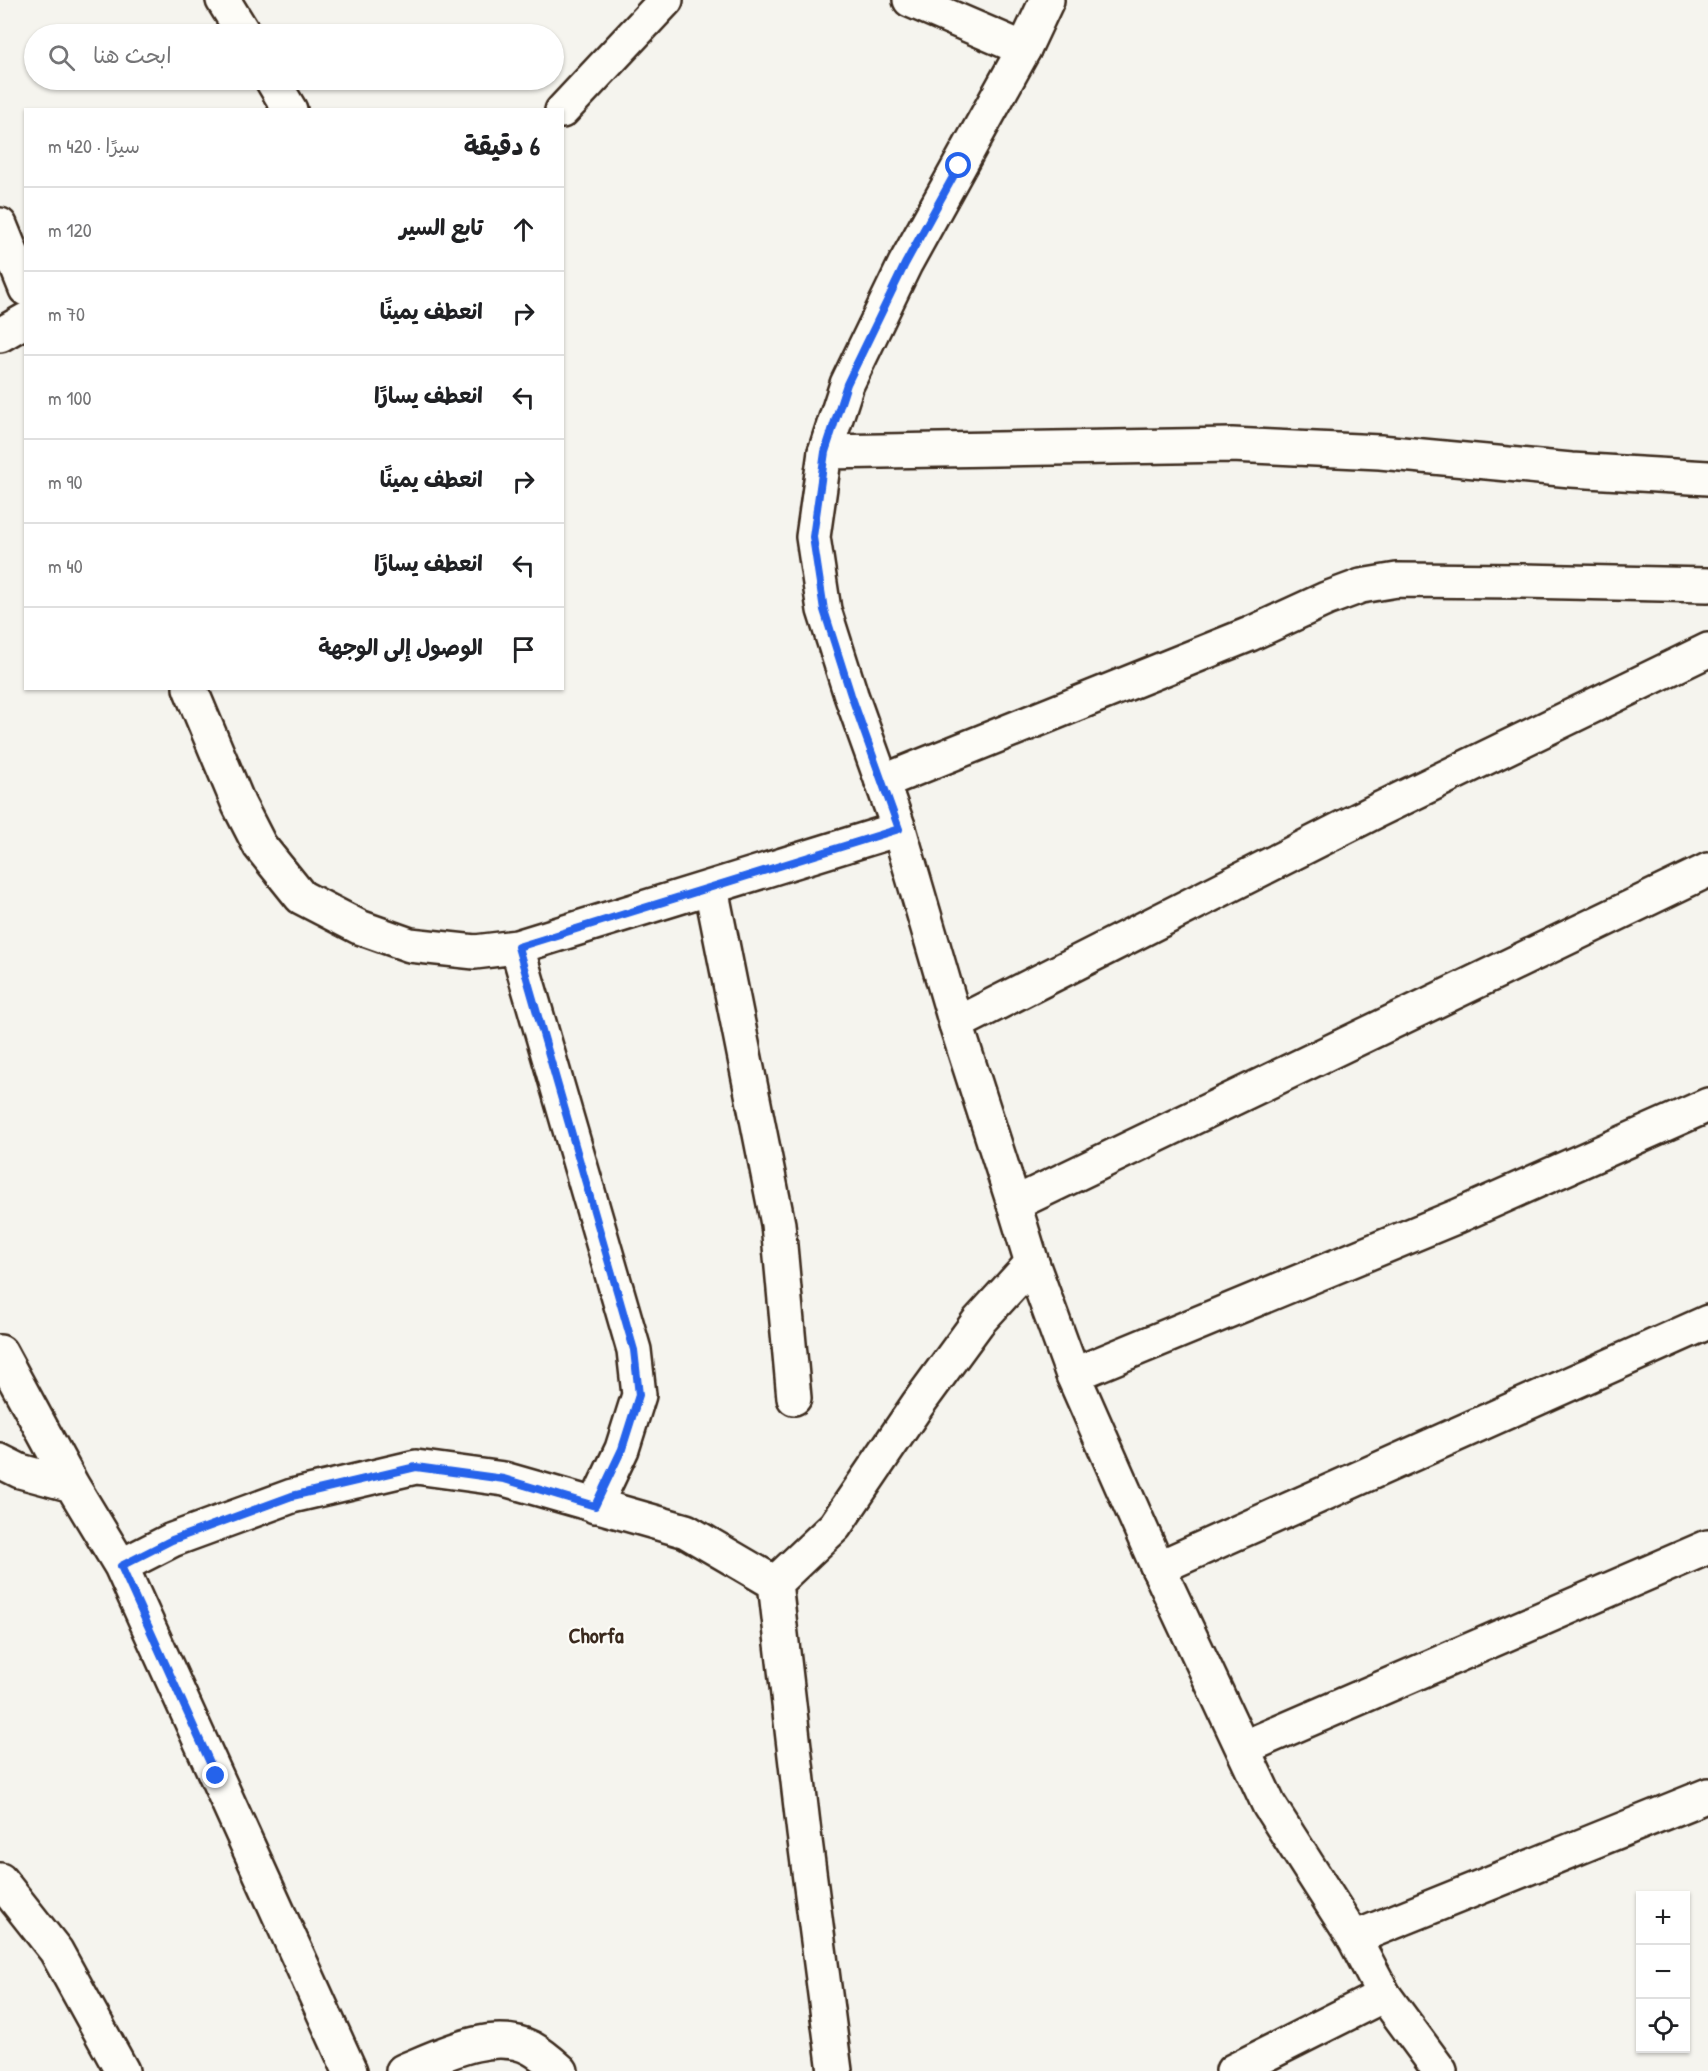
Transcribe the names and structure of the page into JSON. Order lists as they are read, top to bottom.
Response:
{
  "districts": ["Chorfa"],
  "page": {
    "search": "ابحث هنا",
    "heading": ["6 دقيقة", "سيرًا · 420 m"],
    "list": [
      ["تابع السير", "120 m"],
      ["انعطف يمينًا", "70 m"],
      ["انعطف يسارًا", "100 m"],
      ["انعطف يمينًا", "90 m"],
      ["انعطف يسارًا", "40 m"],
      "الوصول إلى الوجهة"
    ],
    "map_buttons": ["+", "−"]
  }
}
